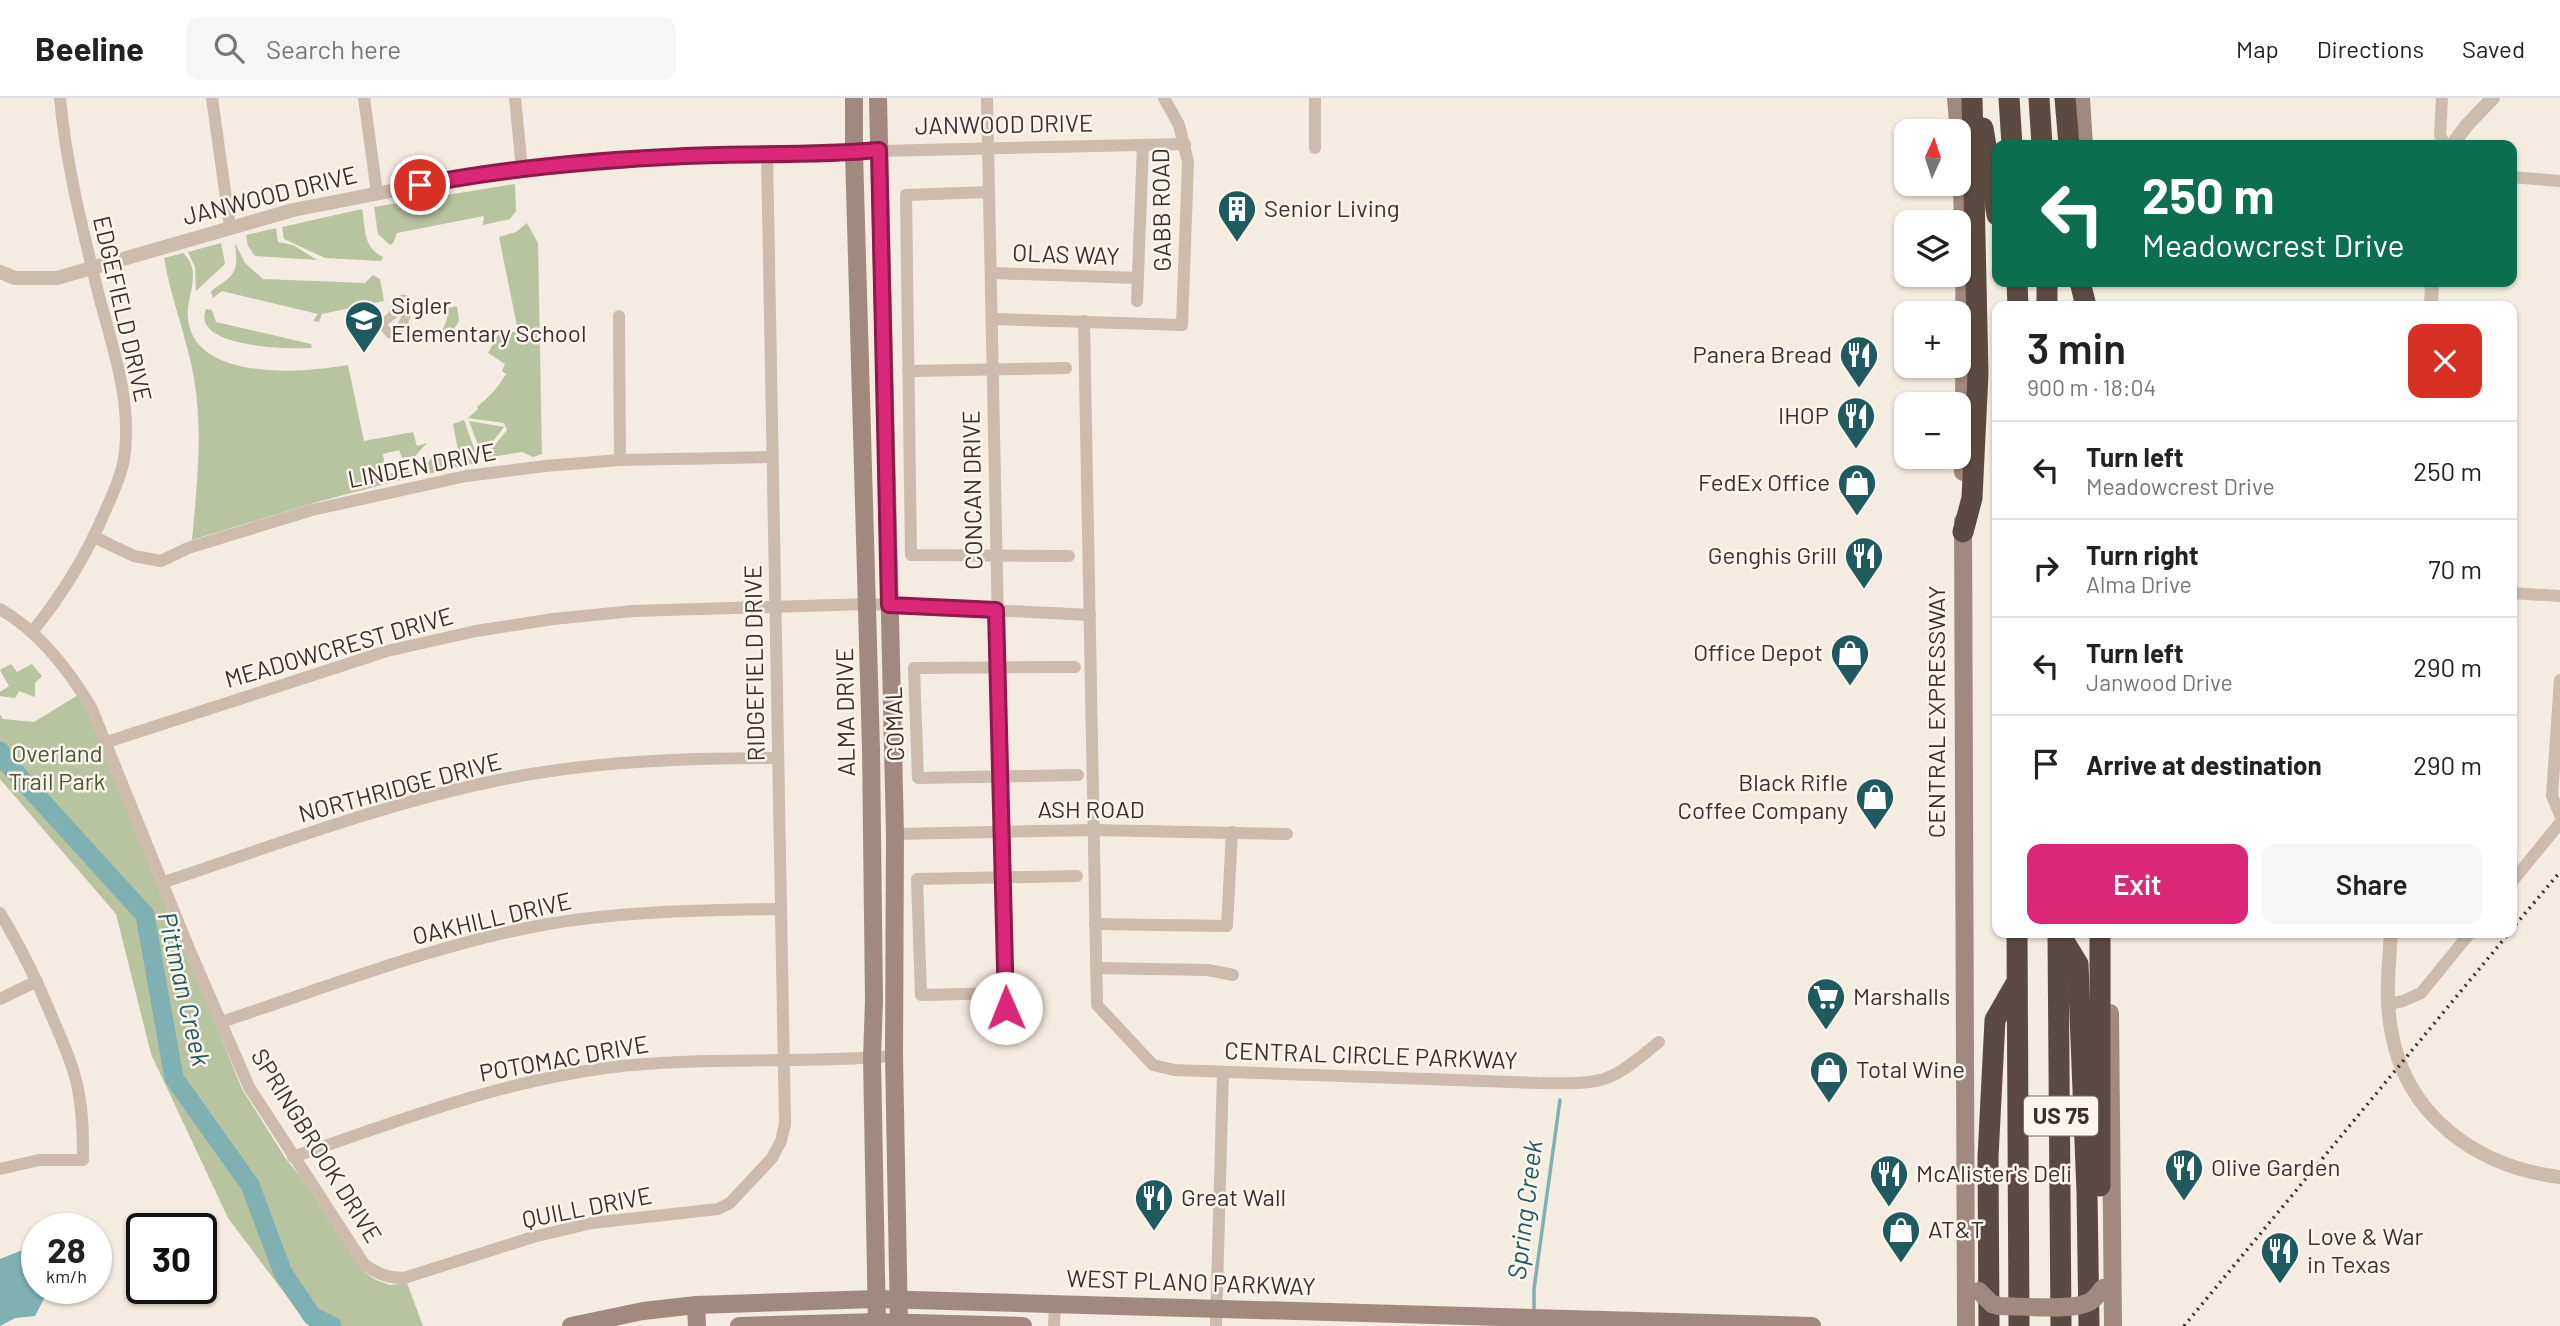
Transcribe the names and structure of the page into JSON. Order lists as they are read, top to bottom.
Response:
{
  "streets": {
    "highway": ["US 75"],
    "main road": ["ALMA DRIVE", "CENTRAL EXPRESSWAY", "WEST PLANO PARKWAY"],
    "street": [
      "JANWOOD DRIVE",
      "GABB ROAD",
      "OLAS WAY",
      "EDGEFIELD DRIVE",
      "LINDEN DRIVE",
      "CONCAN DRIVE",
      "MEADOWCREST DRIVE",
      "RIDGEFIELD DRIVE",
      "COMAL",
      "NORTHRIDGE DRIVE",
      "ASH ROAD",
      "OAKHILL DRIVE",
      "CENTRAL CIRCLE PARKWAY",
      "POTOMAC DRIVE",
      "SPRINGBROOK DRIVE",
      "QUILL DRIVE"
    ]
  },
  "crossings": [
    ["JANWOOD DRIVE", "GABB ROAD"],
    ["JANWOOD DRIVE", "EDGEFIELD DRIVE"],
    ["JANWOOD DRIVE", "CONCAN DRIVE"],
    ["JANWOOD DRIVE", "RIDGEFIELD DRIVE"],
    ["JANWOOD DRIVE", "ALMA DRIVE"],
    ["OLAS WAY", "CONCAN DRIVE"],
    ["EDGEFIELD DRIVE", "LINDEN DRIVE"],
    ["EDGEFIELD DRIVE", "SPRINGBROOK DRIVE"],
    ["LINDEN DRIVE", "RIDGEFIELD DRIVE"],
    ["CONCAN DRIVE", "MEADOWCREST DRIVE"],
    ["CONCAN DRIVE", "COMAL"],
    ["CONCAN DRIVE", "ASH ROAD"],
    ["MEADOWCREST DRIVE", "RIDGEFIELD DRIVE"],
    ["MEADOWCREST DRIVE", "ALMA DRIVE"],
    ["MEADOWCREST DRIVE", "SPRINGBROOK DRIVE"],
    ["RIDGEFIELD DRIVE", "NORTHRIDGE DRIVE"],
    ["RIDGEFIELD DRIVE", "OAKHILL DRIVE"],
    ["RIDGEFIELD DRIVE", "POTOMAC DRIVE"],
    ["RIDGEFIELD DRIVE", "QUILL DRIVE"],
    ["ALMA DRIVE", "ASH ROAD"],
    ["ALMA DRIVE", "POTOMAC DRIVE"],
    ["ALMA DRIVE", "WEST PLANO PARKWAY"],
    ["NORTHRIDGE DRIVE", "SPRINGBROOK DRIVE"],
    ["OAKHILL DRIVE", "SPRINGBROOK DRIVE"],
    ["POTOMAC DRIVE", "SPRINGBROOK DRIVE"],
    ["SPRINGBROOK DRIVE", "QUILL DRIVE"]
  ],
  "water": ["Pittman Creek", "Spring Creek"],
  "parks": ["Overland Trail Park"],
  "places": {
    "building": ["Senior Living"],
    "school or university": ["Sigler Elementary School"],
    "restaurant": [
      "Panera Bread",
      "IHOP",
      "Genghis Grill",
      "Olive Garden",
      "McAlister's Deli",
      "Great Wall",
      "Love & War in Texas"
    ],
    "shop": [
      "FedEx Office",
      "Office Depot",
      "Black Rifle Coffee Company",
      "Total Wine",
      "AT&T"
    ],
    "supermarket": ["Marshalls"]
  },
  "north": "top",
  "page": {
    "header": "Beeline",
    "search": "Search here",
    "nav": ["Map", "Directions", "Saved"],
    "map_buttons": ["+", "−"],
    "turn": ["250 m", "Meadowcrest Drive"],
    "heading": ["3 min", "900 m · 18:04"],
    "list": [
      {
        "name": "Turn left",
        "note": "Meadowcrest Drive",
        "value": "250 m"
      },
      {
        "name": "Turn right",
        "note": "Alma Drive",
        "value": "70 m"
      },
      {
        "name": "Turn left",
        "note": "Janwood Drive",
        "value": "290 m"
      },
      {
        "name": "Arrive at destination",
        "value": "290 m"
      }
    ],
    "buttons": ["Exit", "Share"],
    "speed": "28 km/h",
    "limit": "30"
  }
}
